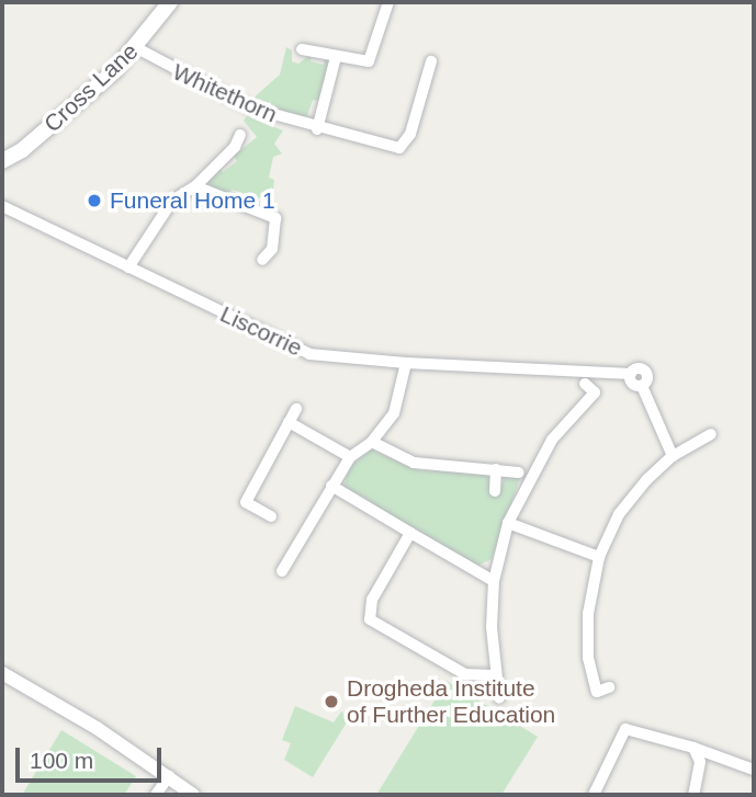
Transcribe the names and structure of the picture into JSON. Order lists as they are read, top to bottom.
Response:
{
  "streets": {
    "main road": ["Cross Lane"],
    "street": ["Whitethorn", "Liscorrie"]
  },
  "crossings": [
    ["Cross Lane", "Whitethorn"]
  ],
  "places": ["Funeral Home 1", "Drogheda Institute of Further Education"],
  "scale_bar": "100 m"
}
